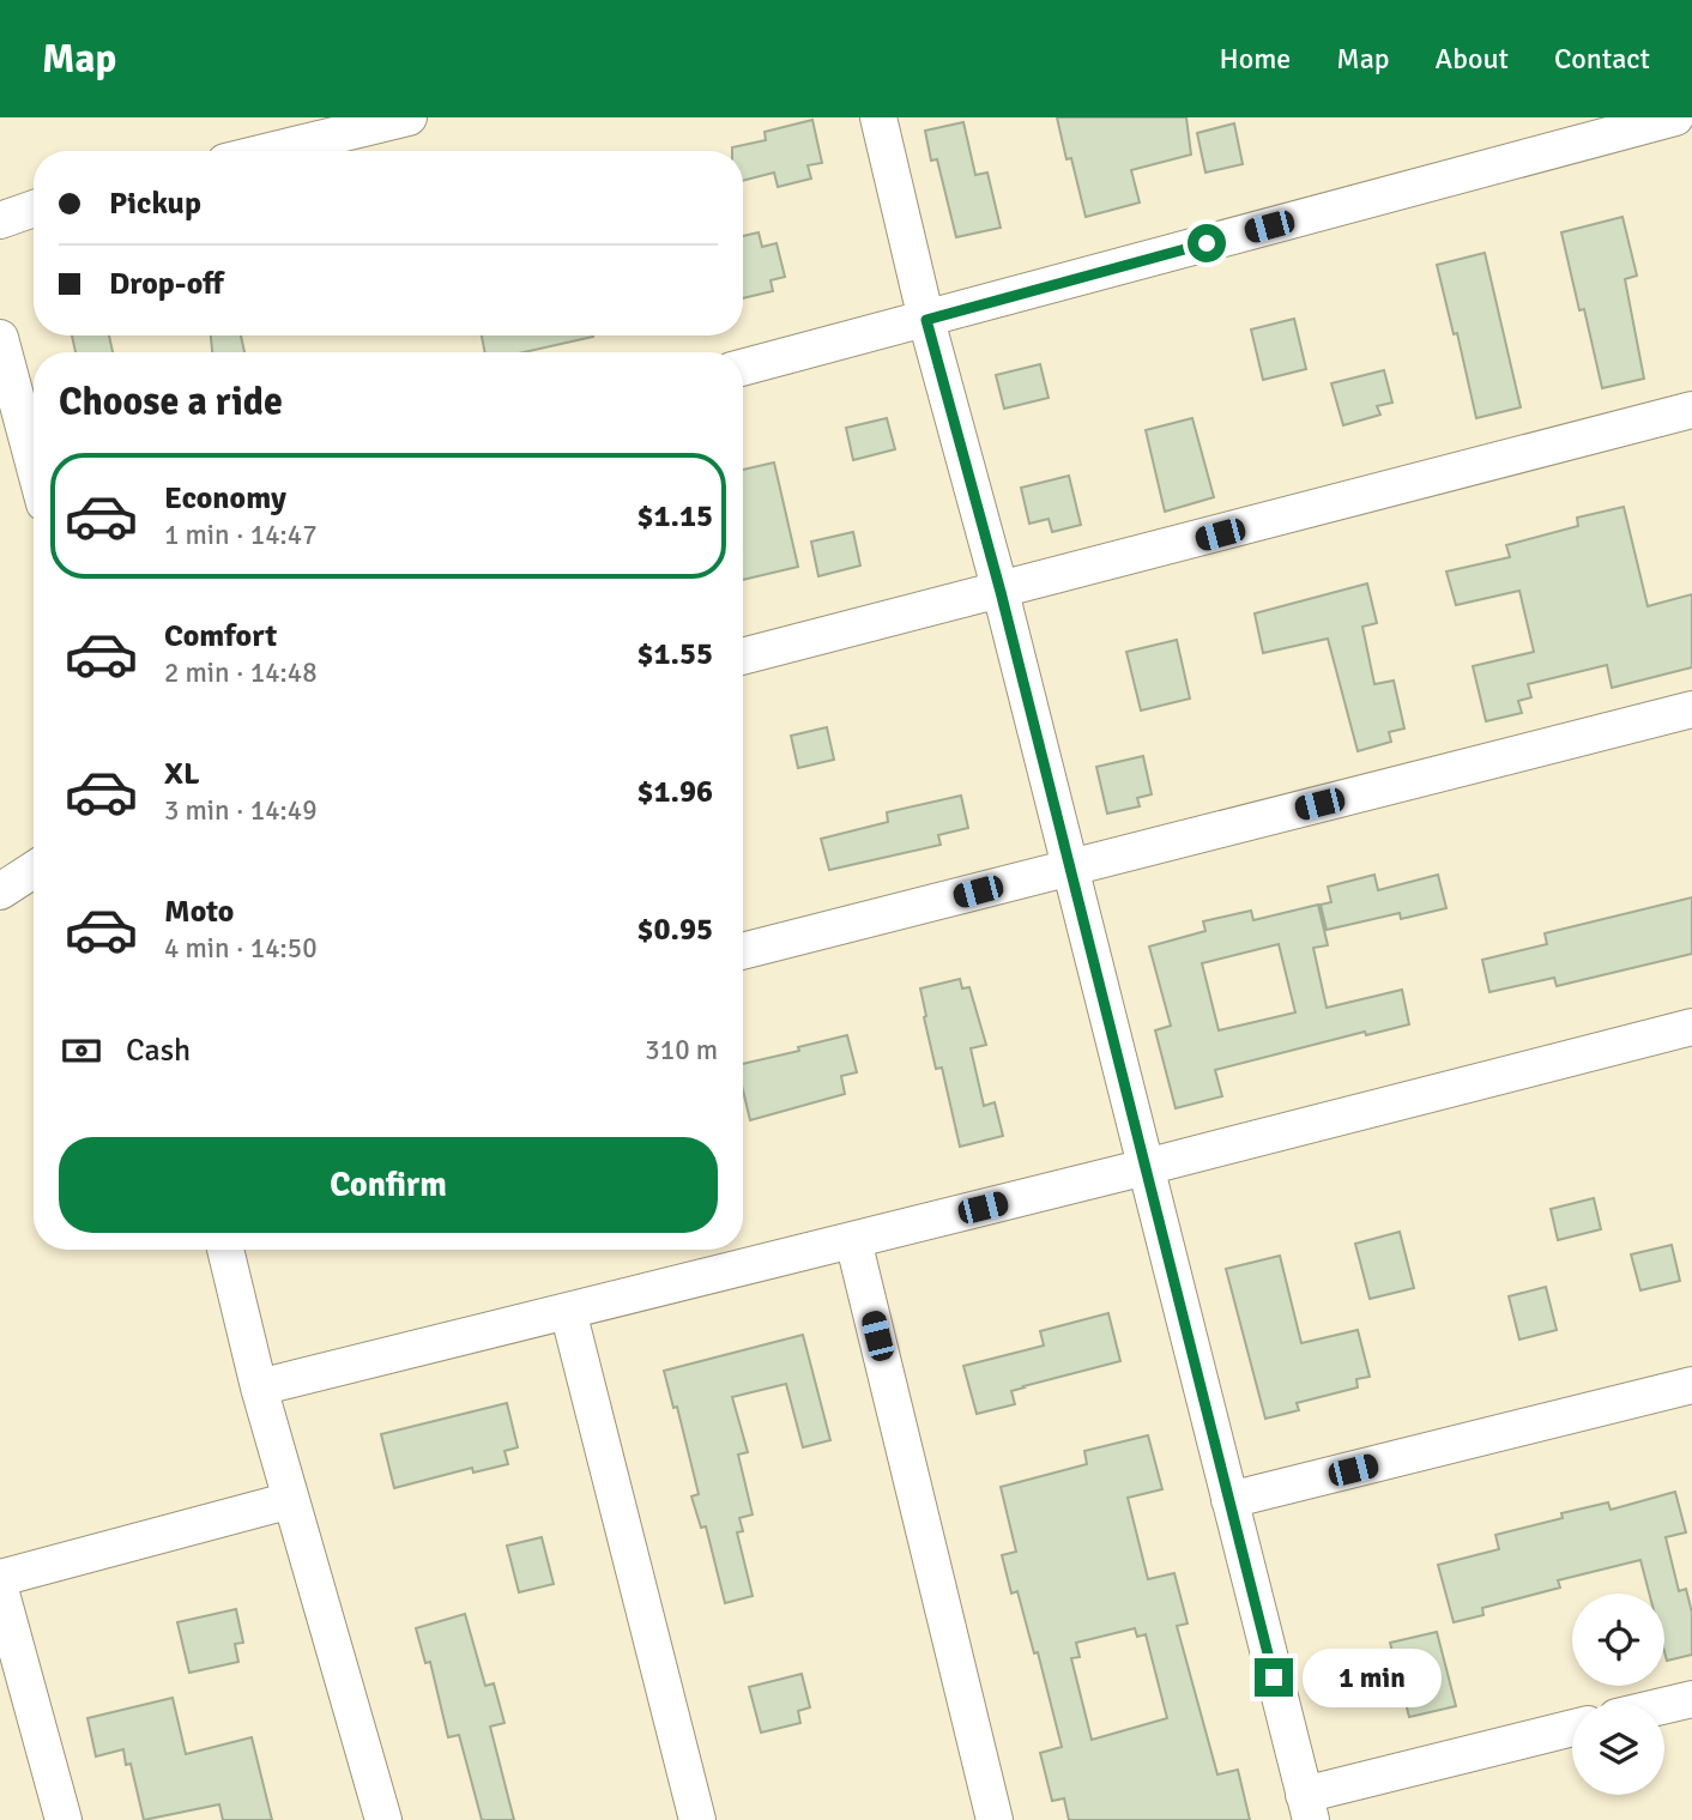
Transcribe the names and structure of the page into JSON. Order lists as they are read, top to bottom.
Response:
{
  "page": {
    "header": "Map",
    "nav": [
      "Home",
      "Map",
      "About",
      "Contact"
    ],
    "banner": ["Pickup", "Drop-off"],
    "heading": "Choose a ride",
    "list": [
      {
        "name": "Economy",
        "note": "1 min · 14:47",
        "value": "$1.15"
      },
      {
        "name": "Comfort",
        "note": "2 min · 14:48",
        "value": "$1.55"
      },
      {
        "name": "XL",
        "note": "3 min · 14:49",
        "value": "$1.96"
      },
      {
        "name": "Moto",
        "note": "4 min · 14:50",
        "value": "$0.95"
      }
    ],
    "pay": ["Cash", "310 m"],
    "buttons": "Confirm",
    "bubble": "1 min"
  }
}
